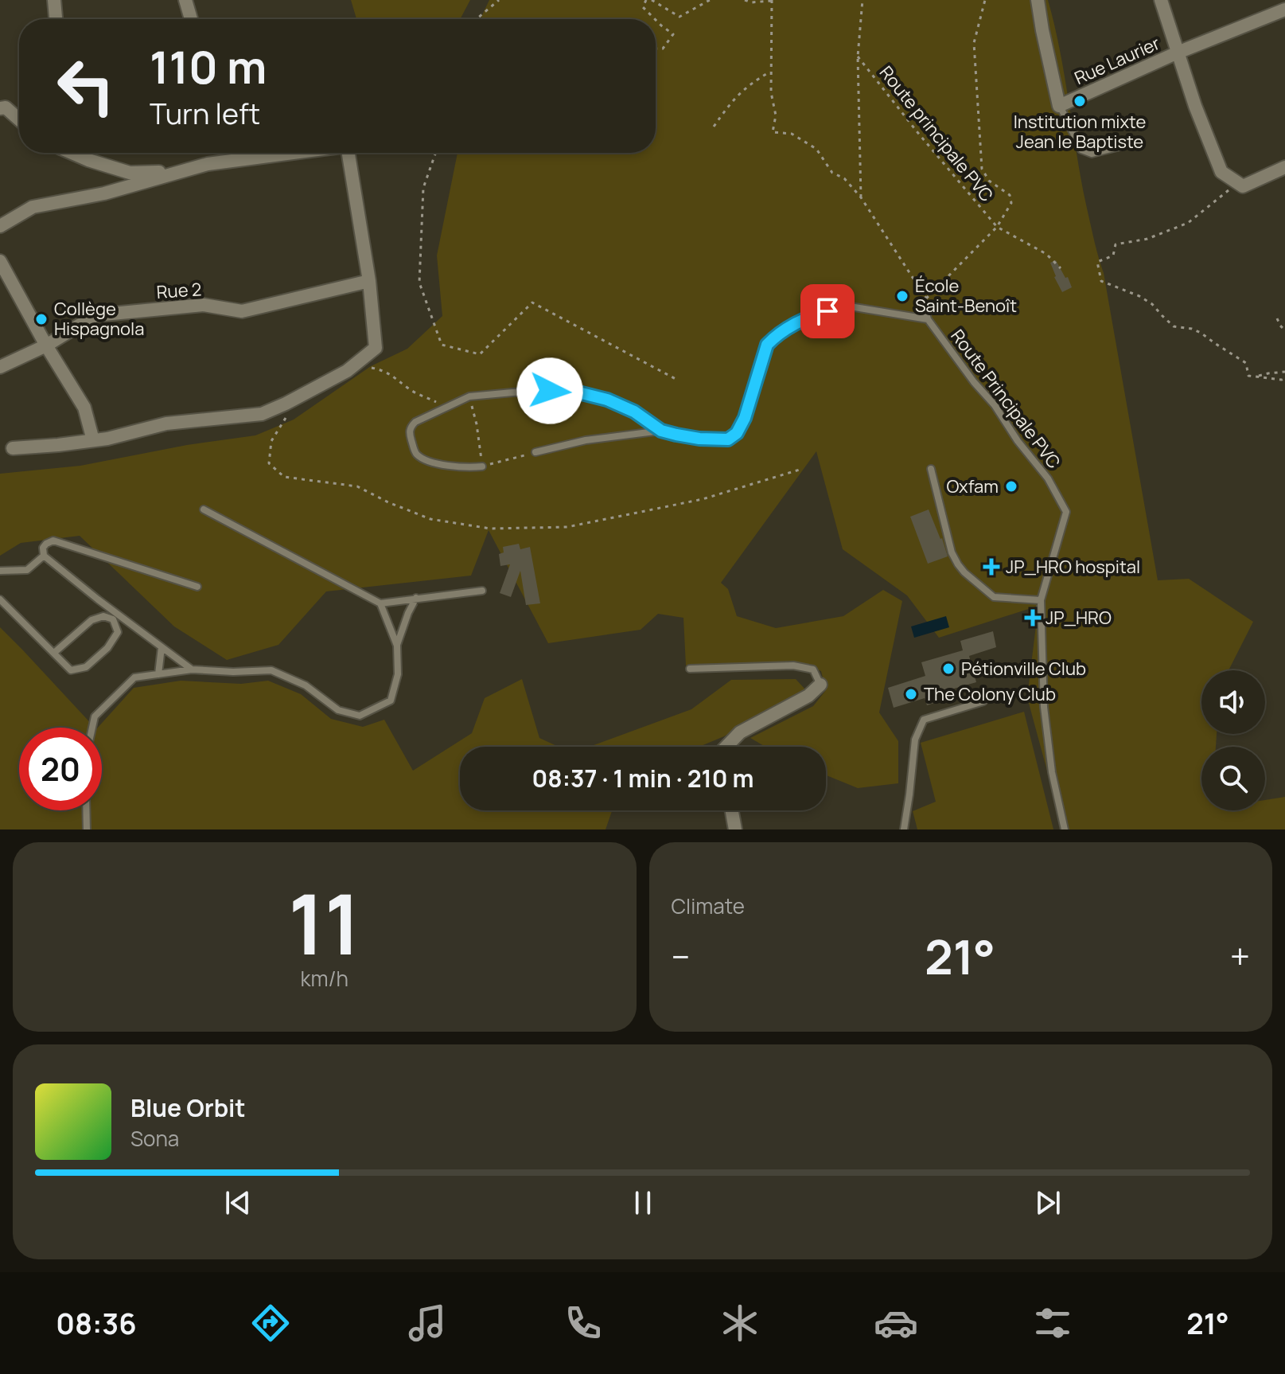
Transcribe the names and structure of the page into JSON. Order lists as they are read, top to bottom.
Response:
{
  "streets": {
    "street": ["Rue Laurier", "Rue 2"],
    "lane": ["Route Principale PVC"],
    "path": ["Route principale PVC"]
  },
  "crossings": [
    ["Route principale PVC", "Route Principale PVC"]
  ],
  "places": {
    "other": [
      "Institution mixte Jean le Baptiste",
      "École Saint-Benoît",
      "Collège Hispagnola",
      "Oxfam",
      "Pétionville Club",
      "The Colony Club"
    ],
    "health": ["JP_HRO hospital", "JP_HRO"]
  },
  "page": {
    "turn": ["110 m", "Turn left"],
    "limit": "20",
    "trip": "08:37 · 1 min · 210 m",
    "tile": [
      ["11", "km/h"],
      "Climate"
    ],
    "heat": ["−", "21°", "+"],
    "song": ["Blue Orbit", "Sona"],
    "tabs": ["08:36", "21°"]
  }
}
